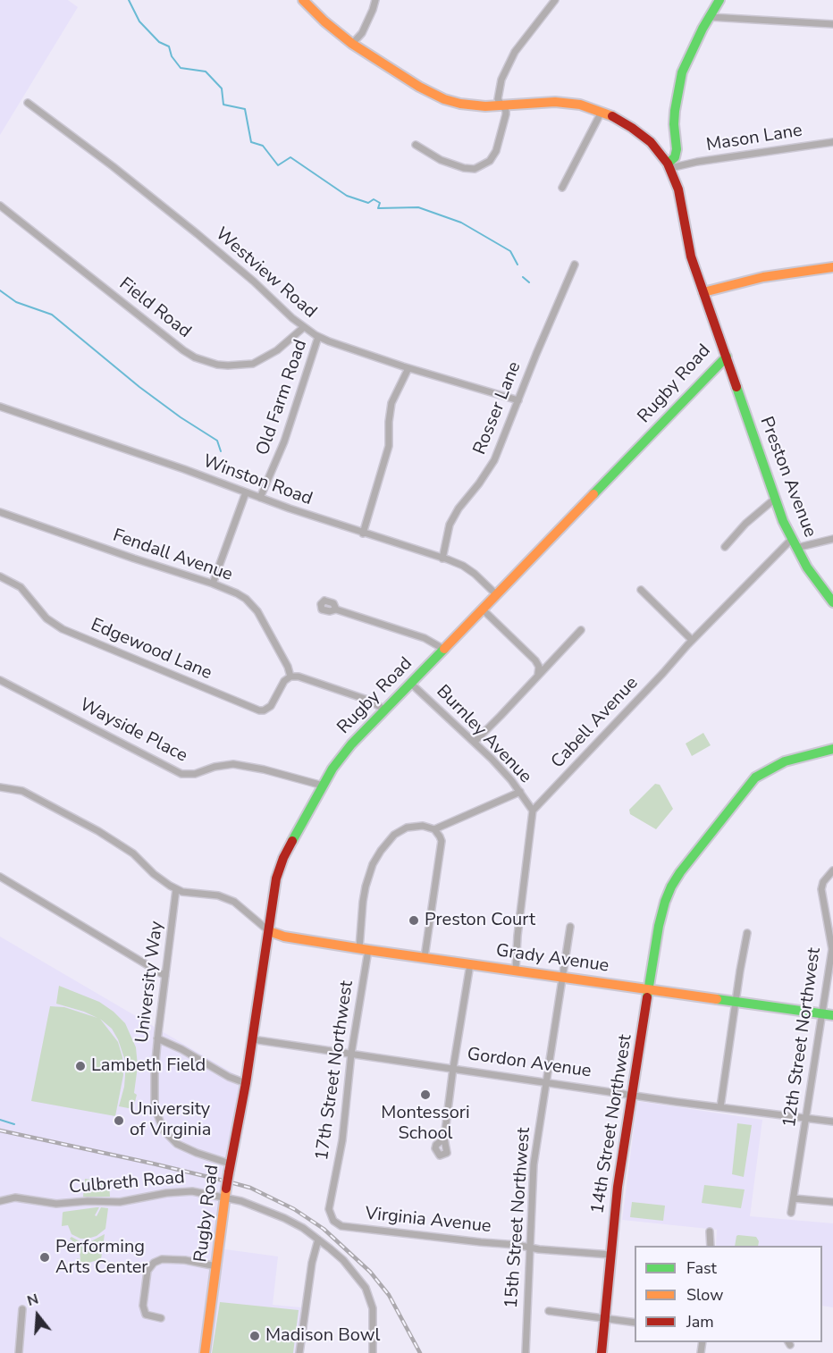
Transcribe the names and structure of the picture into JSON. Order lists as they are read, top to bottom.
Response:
{
  "streets": {
    "main road": [
      "Rugby Road",
      "Preston Avenue",
      "Grady Avenue",
      "14th Street Northwest"
    ],
    "street": [
      "Mason Lane",
      "Westview Road",
      "Field Road",
      "Old Farm Road",
      "Rosser Lane",
      "Winston Road",
      "Fendall Avenue",
      "Edgewood Lane",
      "Cabell Avenue",
      "Wayside Place",
      "Burnley Avenue",
      "University Way",
      "12th Street Northwest",
      "Gordon Avenue",
      "17th Street Northwest",
      "Culbreth Road",
      "15th Street Northwest",
      "Virginia Avenue"
    ]
  },
  "crossings": [
    ["Mason Lane", "Rugby Road"],
    ["Westview Road", "Field Road"],
    ["Westview Road", "Old Farm Road"],
    ["Westview Road", "Rosser Lane"],
    ["Rugby Road", "Preston Avenue"],
    ["Rugby Road", "Winston Road"],
    ["Rugby Road", "Wayside Place"],
    ["Rugby Road", "Burnley Avenue"],
    ["Rugby Road", "Grady Avenue"],
    ["Rugby Road", "University Way"],
    ["Rugby Road", "Gordon Avenue"],
    ["Rugby Road", "Culbreth Road"],
    ["Old Farm Road", "Winston Road"],
    ["Rosser Lane", "Winston Road"],
    ["Preston Avenue", "Cabell Avenue"],
    ["Fendall Avenue", "Edgewood Lane"],
    ["Cabell Avenue", "Burnley Avenue"],
    ["Grady Avenue", "12th Street Northwest"],
    ["Grady Avenue", "17th Street Northwest"],
    ["Grady Avenue", "14th Street Northwest"],
    ["Grady Avenue", "15th Street Northwest"],
    ["12th Street Northwest", "Gordon Avenue"],
    ["Gordon Avenue", "17th Street Northwest"],
    ["Gordon Avenue", "14th Street Northwest"],
    ["Gordon Avenue", "15th Street Northwest"],
    ["17th Street Northwest", "Virginia Avenue"],
    ["14th Street Northwest", "Virginia Avenue"],
    ["15th Street Northwest", "Virginia Avenue"]
  ],
  "places": [
    "Preston Court",
    "Lambeth Field",
    "Montessori School",
    "University of Virginia",
    "Performing Arts Center",
    "Madison Bowl"
  ],
  "legend": ["Fast", "Slow", "Jam"],
  "north": "top"
}
